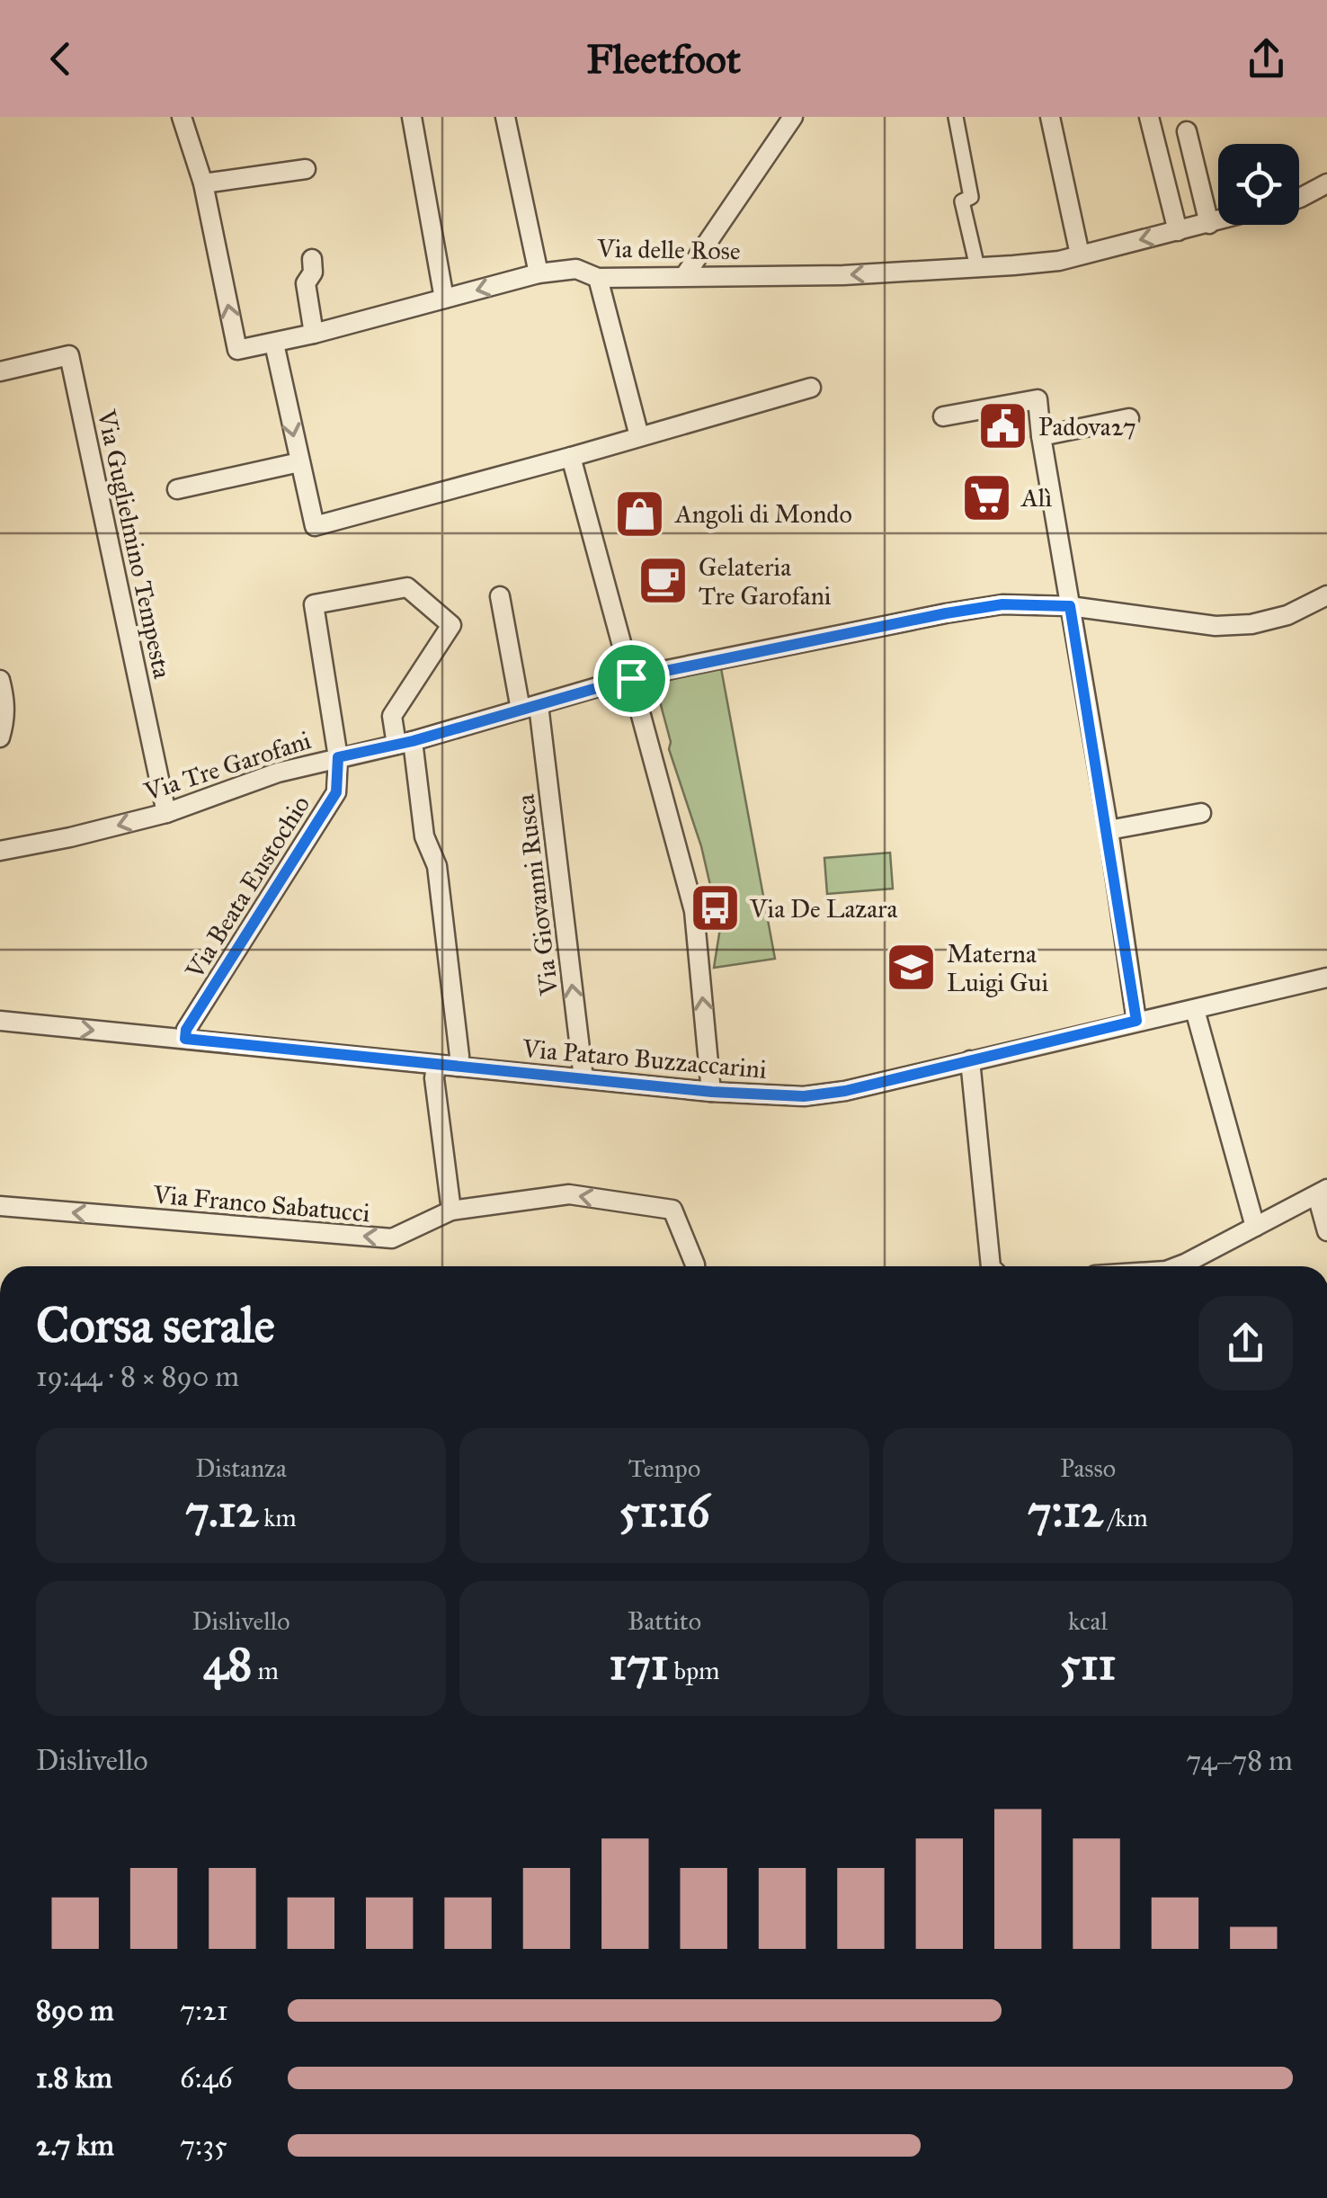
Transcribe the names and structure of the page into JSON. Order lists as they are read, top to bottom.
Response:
{
  "streets": {
    "street": [
      "Via delle Rose",
      "Via Guglielmino Tempesta",
      "Via Tre Garofani",
      "Via Beata Eustochio",
      "Via Giovanni Rusca",
      "Via Pataro Buzzaccarini",
      "Via Franco Sabatucci"
    ]
  },
  "crossings": [
    ["Via Guglielmino Tempesta", "Via Tre Garofani"],
    ["Via Tre Garofani", "Via Beata Eustochio"],
    ["Via Tre Garofani", "Via Giovanni Rusca"],
    ["Via Beata Eustochio", "Via Pataro Buzzaccarini"],
    ["Via Giovanni Rusca", "Via Pataro Buzzaccarini"]
  ],
  "one_way": ["Via Franco Sabatucci"],
  "places": {
    "public building": ["Padova27"],
    "supermarket": ["Alì"],
    "shop": ["Angoli di Mondo"],
    "cafe": ["Gelateria Tre Garofani"],
    "bus stop": ["Via De Lazara"],
    "school or university": ["Materna Luigi Gui"]
  },
  "page": {
    "header": "Fleetfoot",
    "heading": ["Corsa serale", "19:44 · 8 × 890 m"],
    "stats": [
      ["Distanza", "7.12 km"],
      ["Tempo", "51:16"],
      ["Passo", "7:12 /km"],
      ["Dislivello", "48 m"],
      ["Battito", "171 bpm"],
      ["kcal", "511"]
    ],
    "chart": ["Dislivello", "74–78 m"],
    "list": [
      {
        "name": "890 m",
        "note": "7:21"
      },
      {
        "name": "1.8 km",
        "note": "6:46"
      },
      {
        "name": "2.7 km",
        "note": "7:35"
      }
    ]
  }
}
